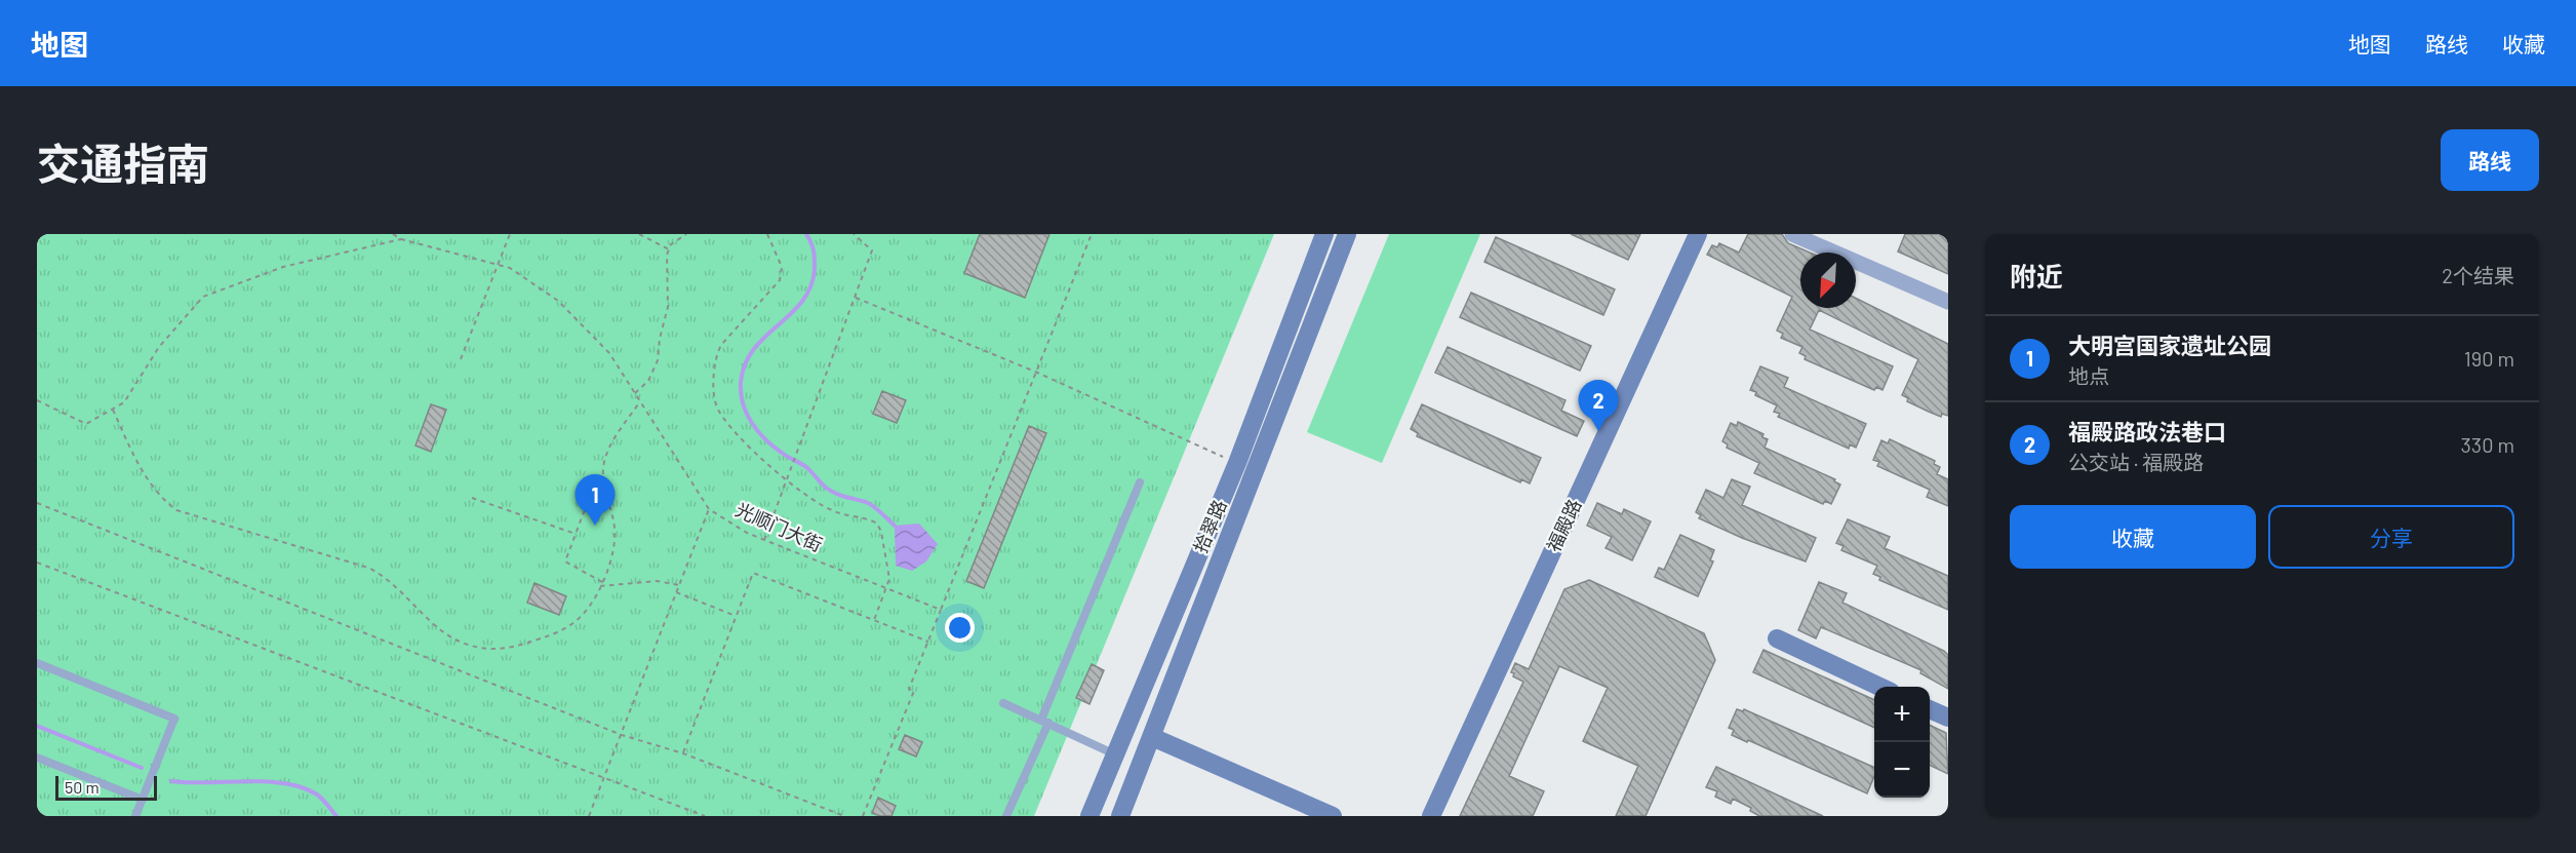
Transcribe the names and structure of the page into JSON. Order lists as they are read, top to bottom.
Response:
{
  "streets": {
    "main road": ["福殿路", "拾翠路"],
    "path": ["光顺门大街"]
  },
  "scale_bar": "50 m",
  "north": "bottom left",
  "page": {
    "header": "地图",
    "nav": ["地图", "路线", "收藏"],
    "title": "交通指南",
    "buttons": [
      "路线",
      ["收藏", "分享"]
    ],
    "heading": ["附近", "2个结果"],
    "list": [
      {
        "mark": "1",
        "name": "大明宫国家遗址公园",
        "note": "地点",
        "value": "190 m"
      },
      {
        "mark": "2",
        "name": "福殿路政法巷口",
        "note": "公交站 · 福殿路",
        "value": "330 m"
      }
    ],
    "pins": ["2", "1"],
    "map_buttons": ["+", "−"],
    "scale": "50 m"
  }
}
